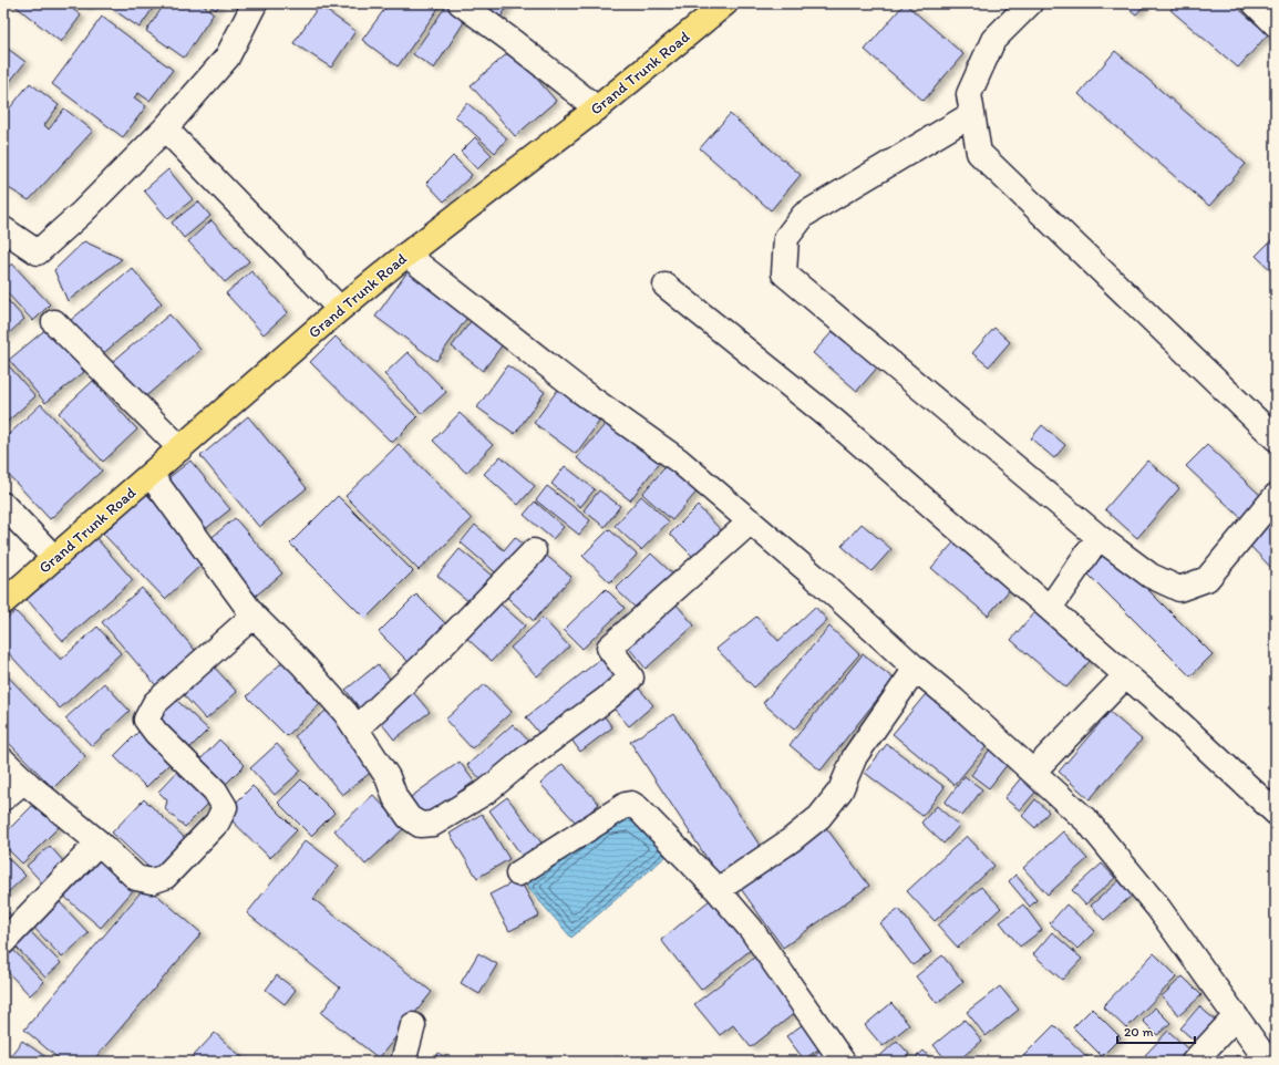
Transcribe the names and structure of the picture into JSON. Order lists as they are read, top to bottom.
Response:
{
  "streets": {
    "main road": ["Grand Trunk Road"]
  },
  "scale_bar": "20 m"
}
